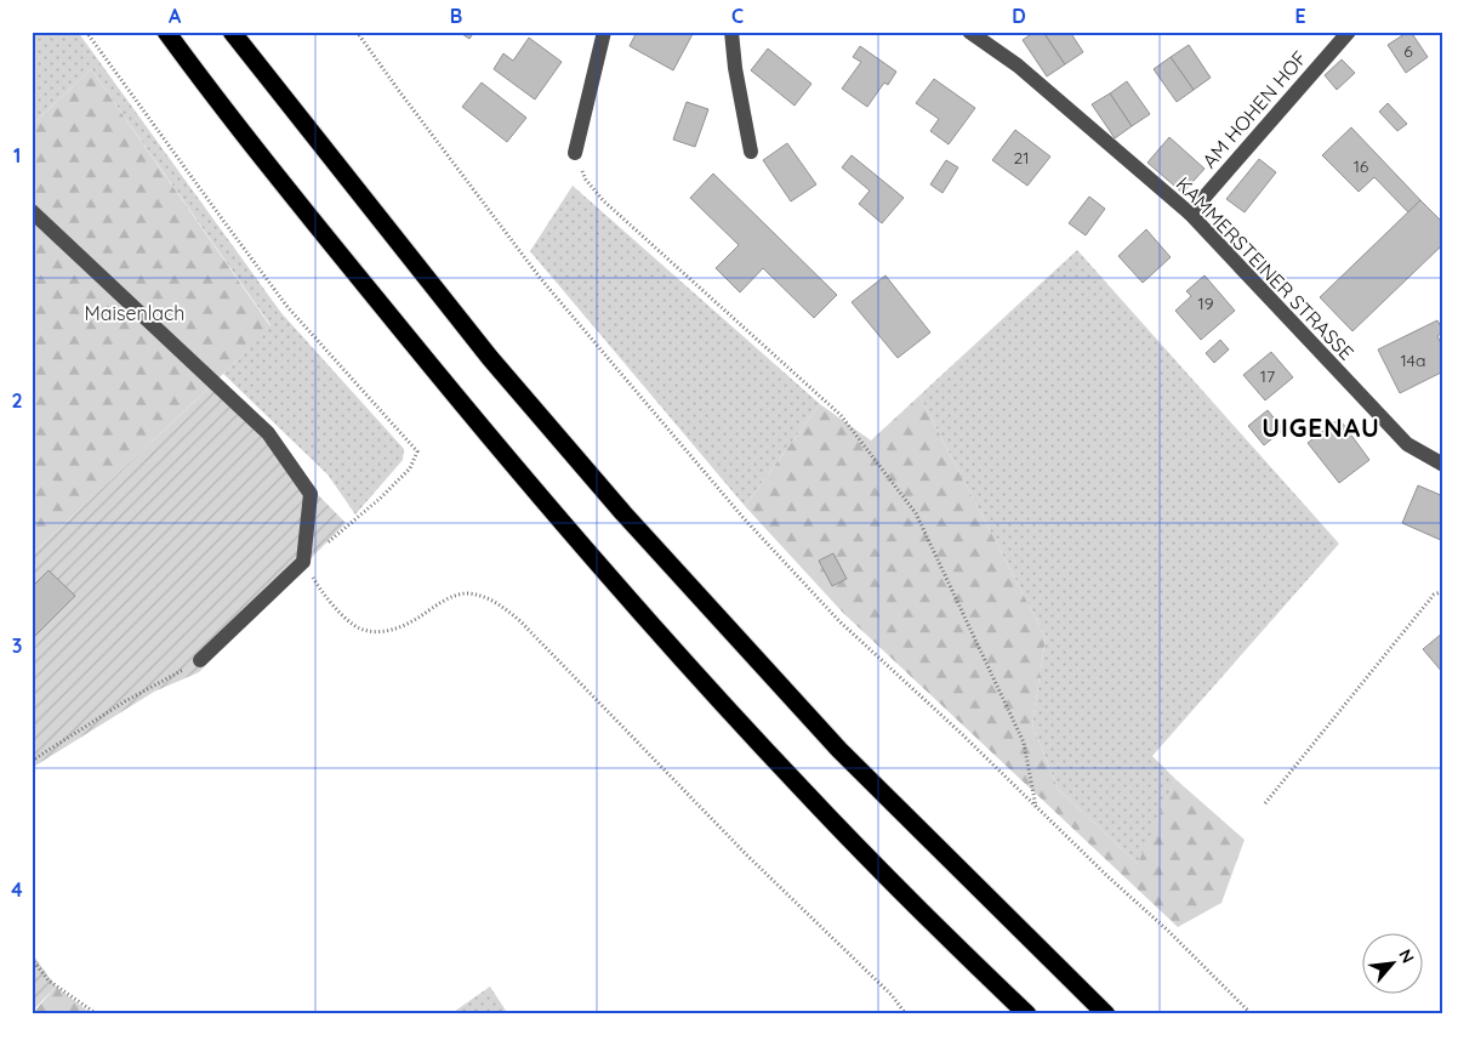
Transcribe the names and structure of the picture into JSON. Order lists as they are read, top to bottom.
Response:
{
  "streets": {
    "street": ["AM HOHEN HOF", "KAMMERSTEINER STRASSE"]
  },
  "crossings": [
    ["AM HOHEN HOF", "KAMMERSTEINER STRASSE"]
  ],
  "districts": ["UIGENAU"],
  "parks": ["Maisenlach"],
  "house_numbers": [
    "6",
    "21",
    "16",
    "19",
    "14a",
    "17"
  ],
  "north": "top right",
  "grid": {
    "columns": [
      "A",
      "B",
      "C",
      "D",
      "E"
    ],
    "rows": [
      "1",
      "2",
      "3",
      "4"
    ]
  }
}
